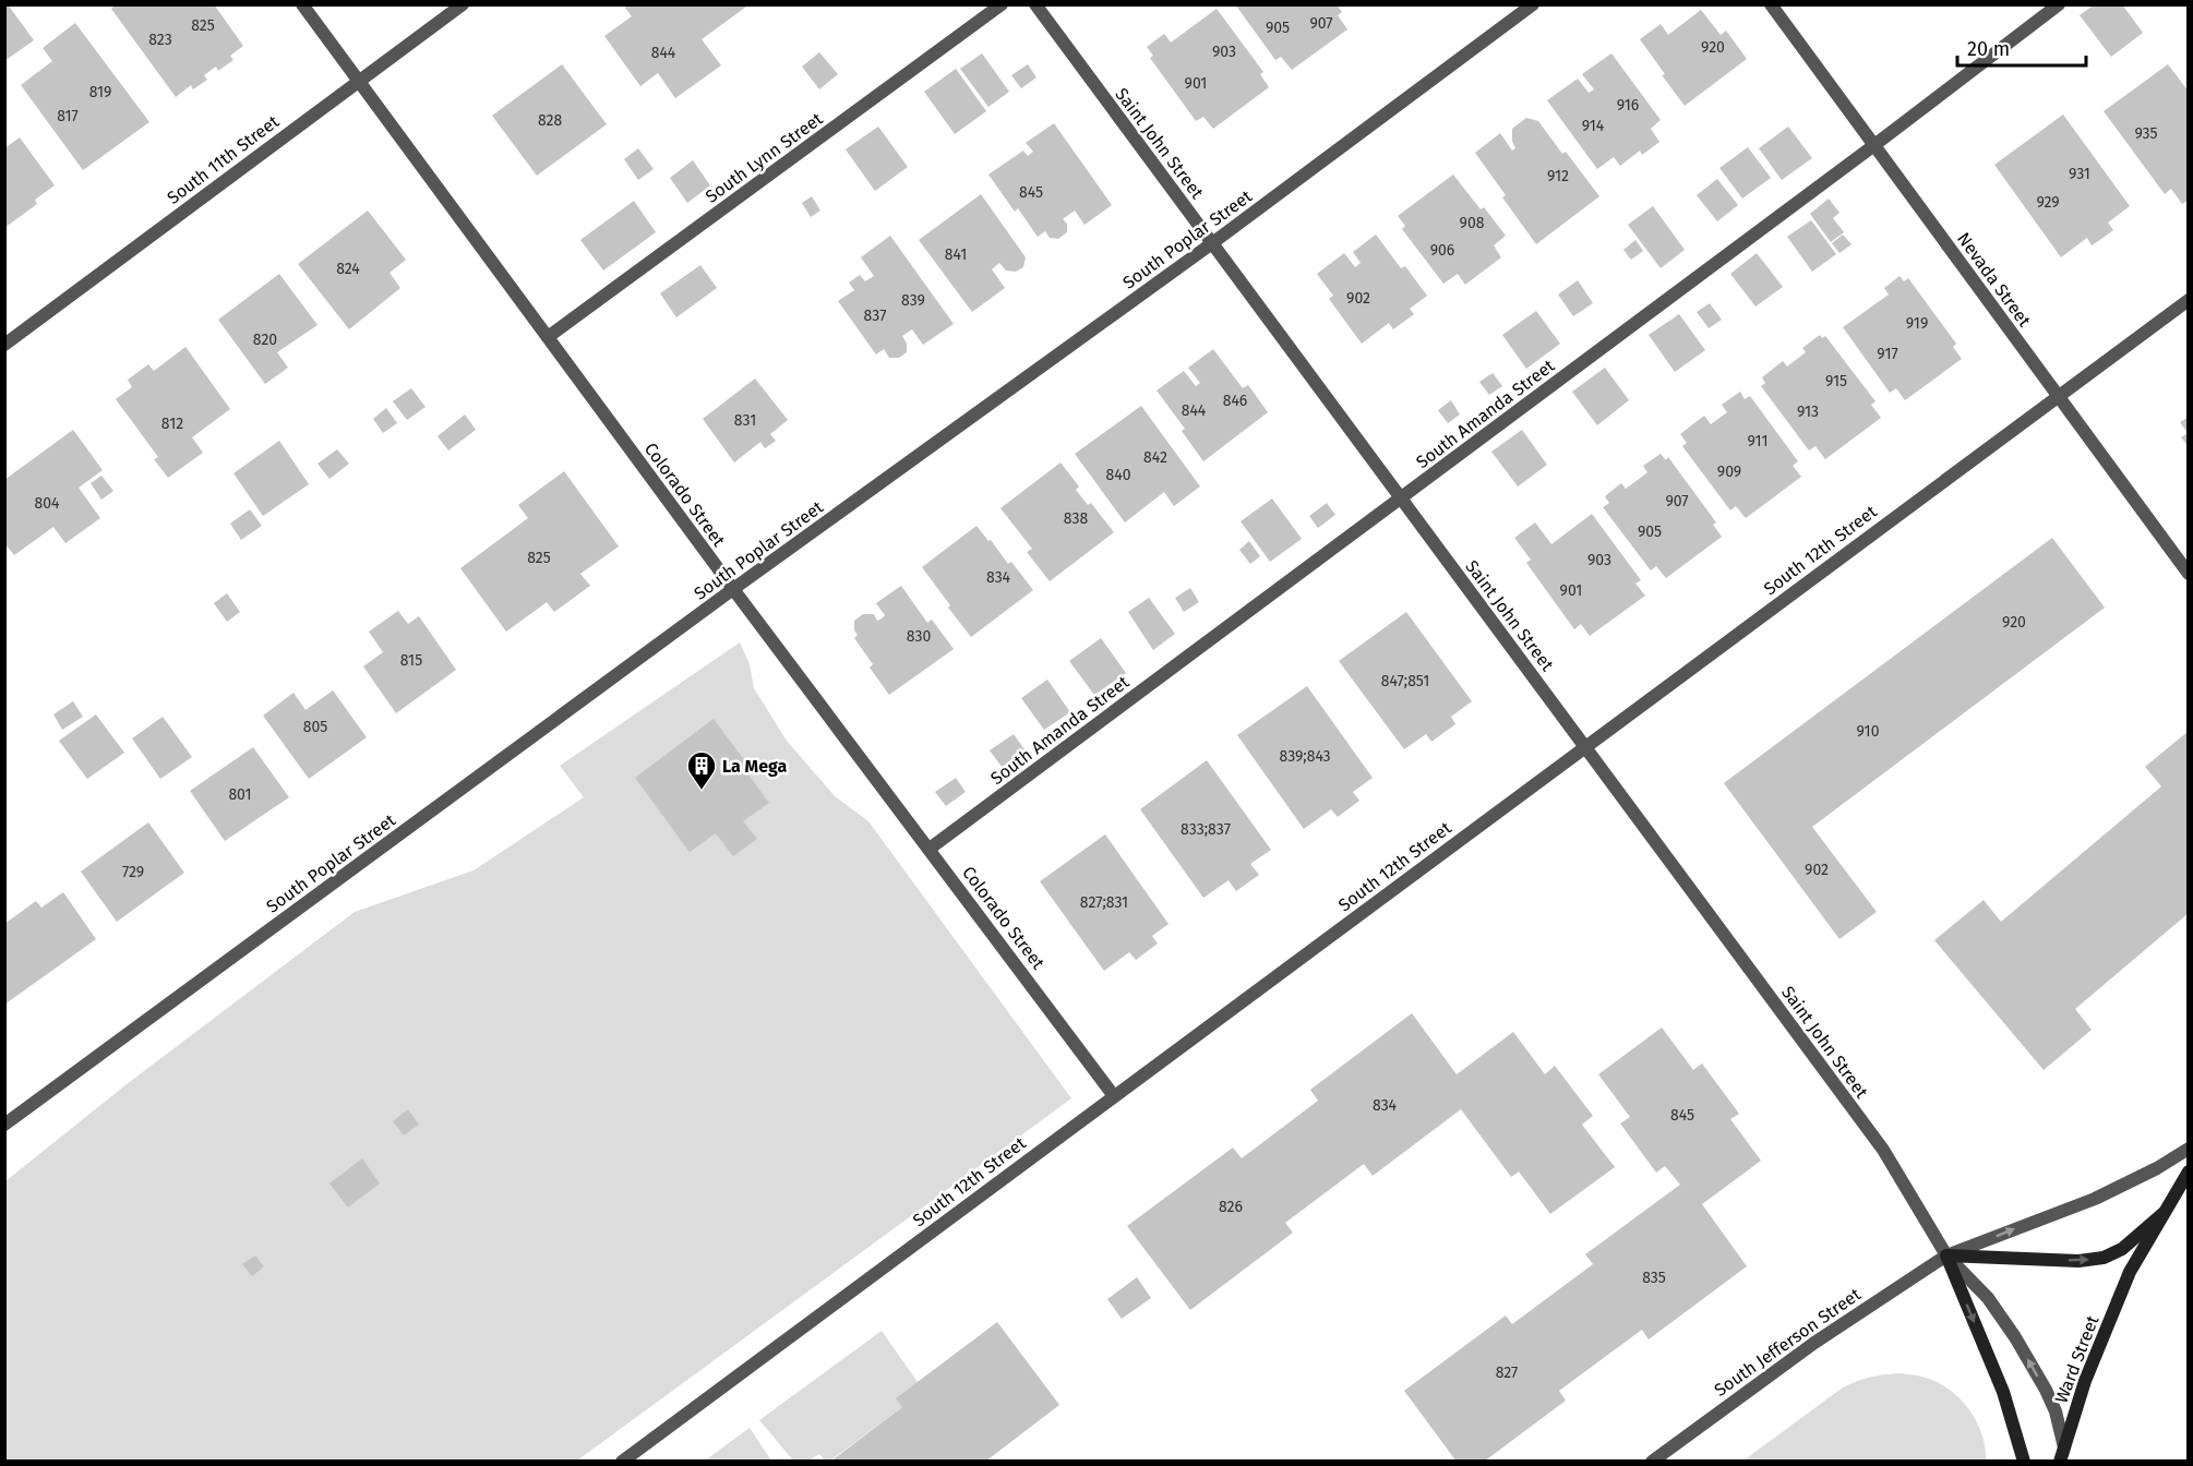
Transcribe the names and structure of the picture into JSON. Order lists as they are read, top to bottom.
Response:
{
  "streets": {
    "main road": ["Ward Street"],
    "street": [
      "Saint John Street",
      "South Lynn Street",
      "South 11th Street",
      "South Poplar Street",
      "Nevada Street",
      "South Amanda Street",
      "Colorado Street",
      "South 12th Street",
      "South Jefferson Street"
    ]
  },
  "crossings": [
    ["Saint John Street", "South Poplar Street"],
    ["Saint John Street", "South Amanda Street"],
    ["Saint John Street", "South 12th Street"],
    ["Saint John Street", "South Jefferson Street"],
    ["Saint John Street", "Ward Street"],
    ["South Lynn Street", "Colorado Street"],
    ["South 11th Street", "Colorado Street"],
    ["South Poplar Street", "Colorado Street"],
    ["Nevada Street", "South Amanda Street"],
    ["Nevada Street", "South 12th Street"],
    ["South Amanda Street", "Colorado Street"],
    ["Colorado Street", "South 12th Street"]
  ],
  "one_way": ["South Jefferson Street"],
  "places": {
    "building": ["La Mega"]
  },
  "house_numbers": [
    "907",
    "825",
    "905",
    "823",
    "920",
    "903",
    "844",
    "901",
    "819",
    "916",
    "817",
    "828",
    "914",
    "935",
    "931",
    "912",
    "845",
    "929",
    "908",
    "906",
    "841",
    "824",
    "902",
    "839",
    "837",
    "919",
    "820",
    "917",
    "915",
    "846",
    "844",
    "913",
    "831",
    "812",
    "911",
    "842",
    "909",
    "840",
    "907",
    "804",
    "838",
    "905",
    "825",
    "903",
    "834",
    "901",
    "920",
    "830",
    "815",
    "847;851",
    "805",
    "910",
    "839;843",
    "801",
    "833;837",
    "902",
    "729",
    "827;831",
    "834",
    "845",
    "826",
    "835",
    "827"
  ],
  "scale_bar": "20 m"
}
